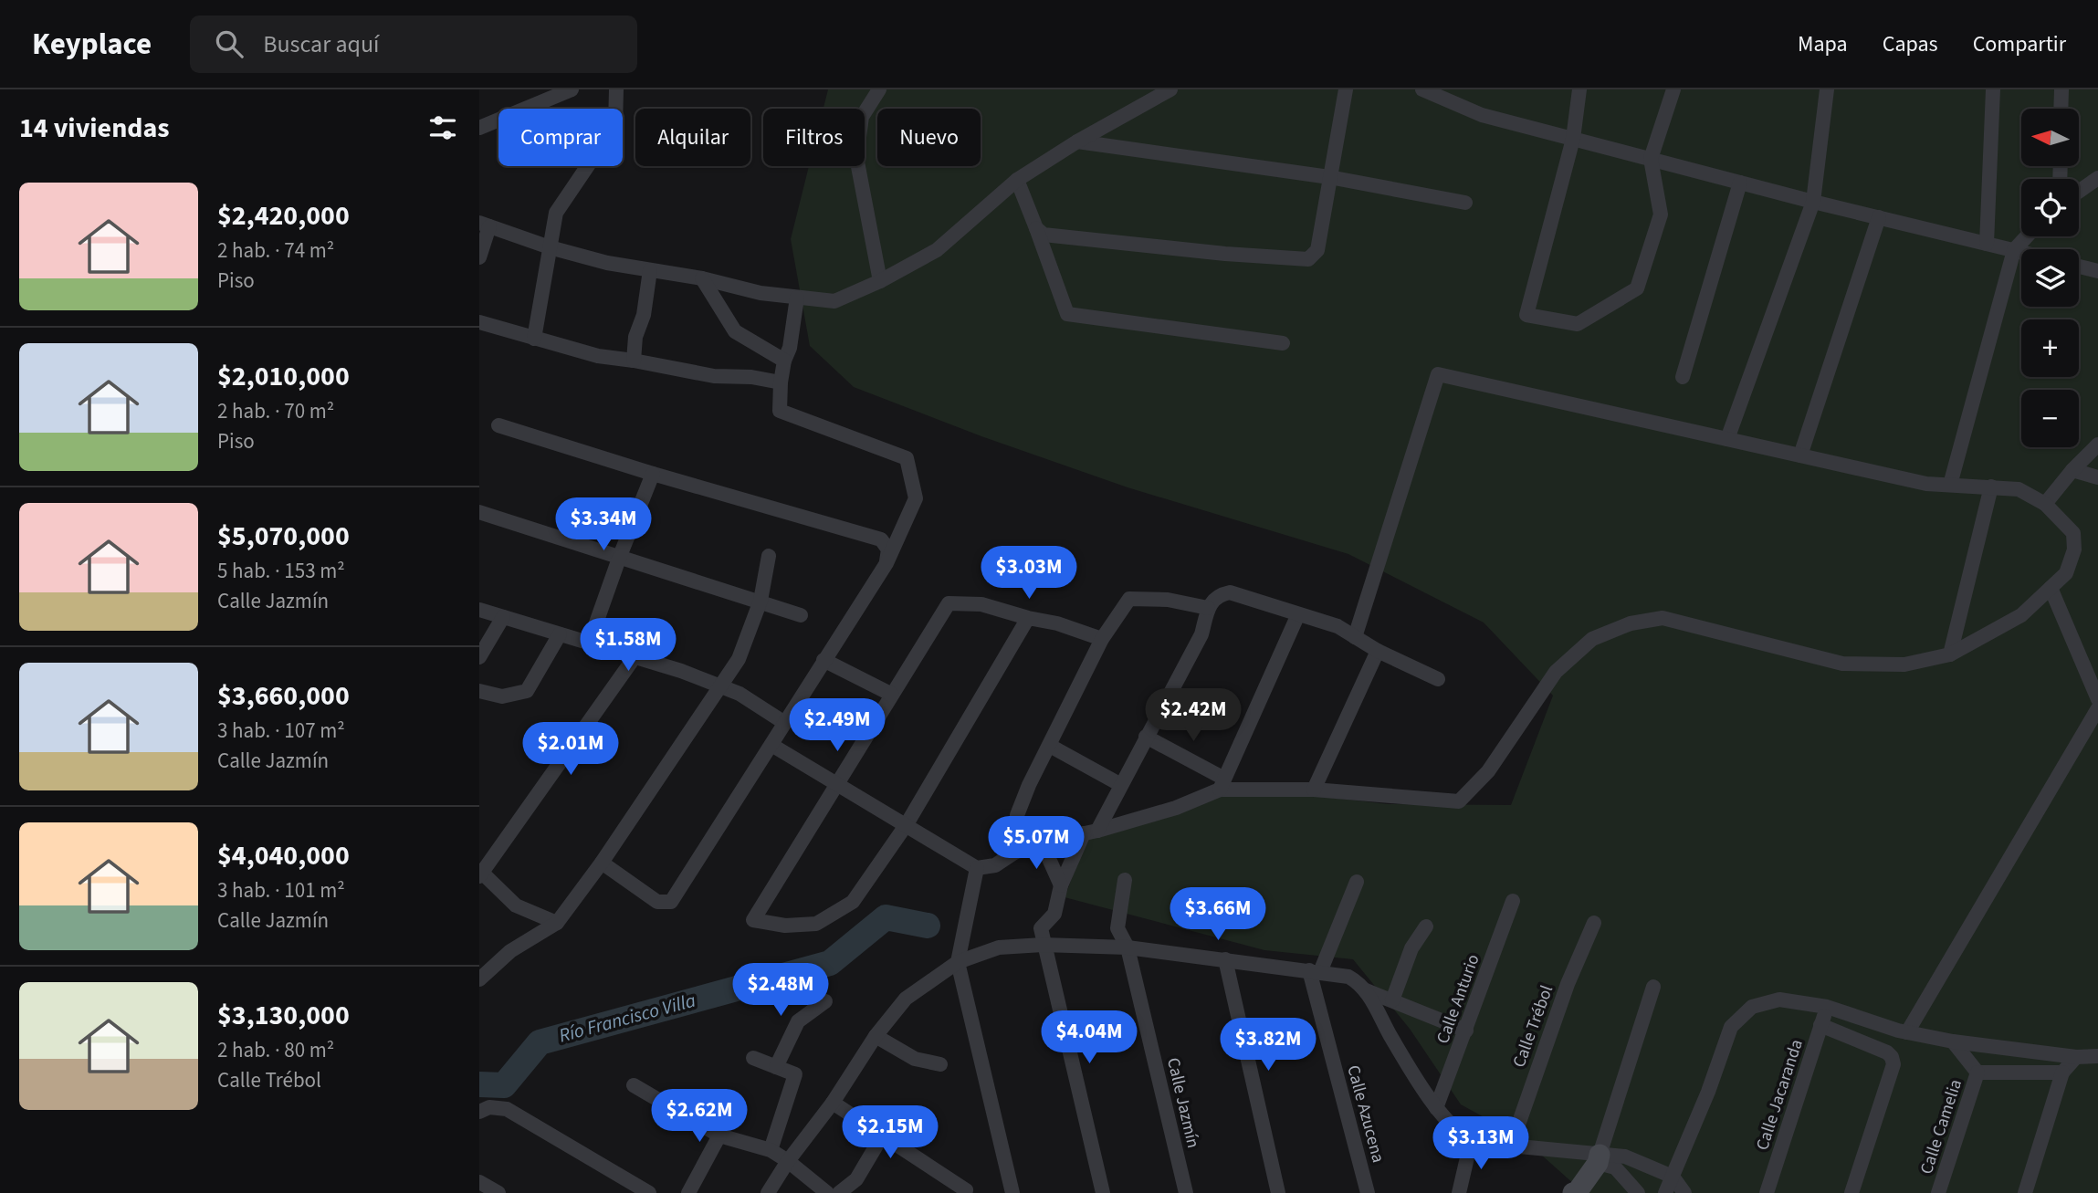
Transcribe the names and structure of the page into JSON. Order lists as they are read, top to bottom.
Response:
{
  "streets": {
    "street": [
      "Calle Anturio",
      "Calle Trébol",
      "Calle Jacaranda",
      "Calle Jazmín",
      "Calle Azucena",
      "Calle Camelia"
    ]
  },
  "water": ["Río Francisco Villa"],
  "north": "left",
  "page": {
    "header": "Keyplace",
    "search": "Buscar aquí",
    "nav": ["Mapa", "Capas", "Compartir"],
    "heading": "14 viviendas",
    "map_buttons": ["+", "−"],
    "chip": [
      "Comprar",
      "Alquilar",
      "Filtros",
      "Nuevo"
    ],
    "list": [
      {
        "name": "$2,420,000",
        "note": "2 hab. · 74 m² · Piso"
      },
      {
        "name": "$2,010,000",
        "note": "2 hab. · 70 m² · Piso"
      },
      {
        "name": "$5,070,000",
        "note": "5 hab. · 153 m² · Calle Jazmín"
      },
      {
        "name": "$3,660,000",
        "note": "3 hab. · 107 m² · Calle Jazmín"
      },
      {
        "name": "$4,040,000",
        "note": "3 hab. · 101 m² · Calle Jazmín"
      },
      {
        "name": "$3,130,000",
        "note": "2 hab. · 80 m² · Calle Trébol"
      }
    ],
    "price": [
      "$3.34M",
      "$3.03M",
      "$1.58M",
      "$2.42M",
      "$2.49M",
      "$2.01M",
      "$5.07M",
      "$3.66M",
      "$2.48M",
      "$4.04M",
      "$3.82M",
      "$2.62M",
      "$2.15M",
      "$3.13M"
    ]
  }
}
